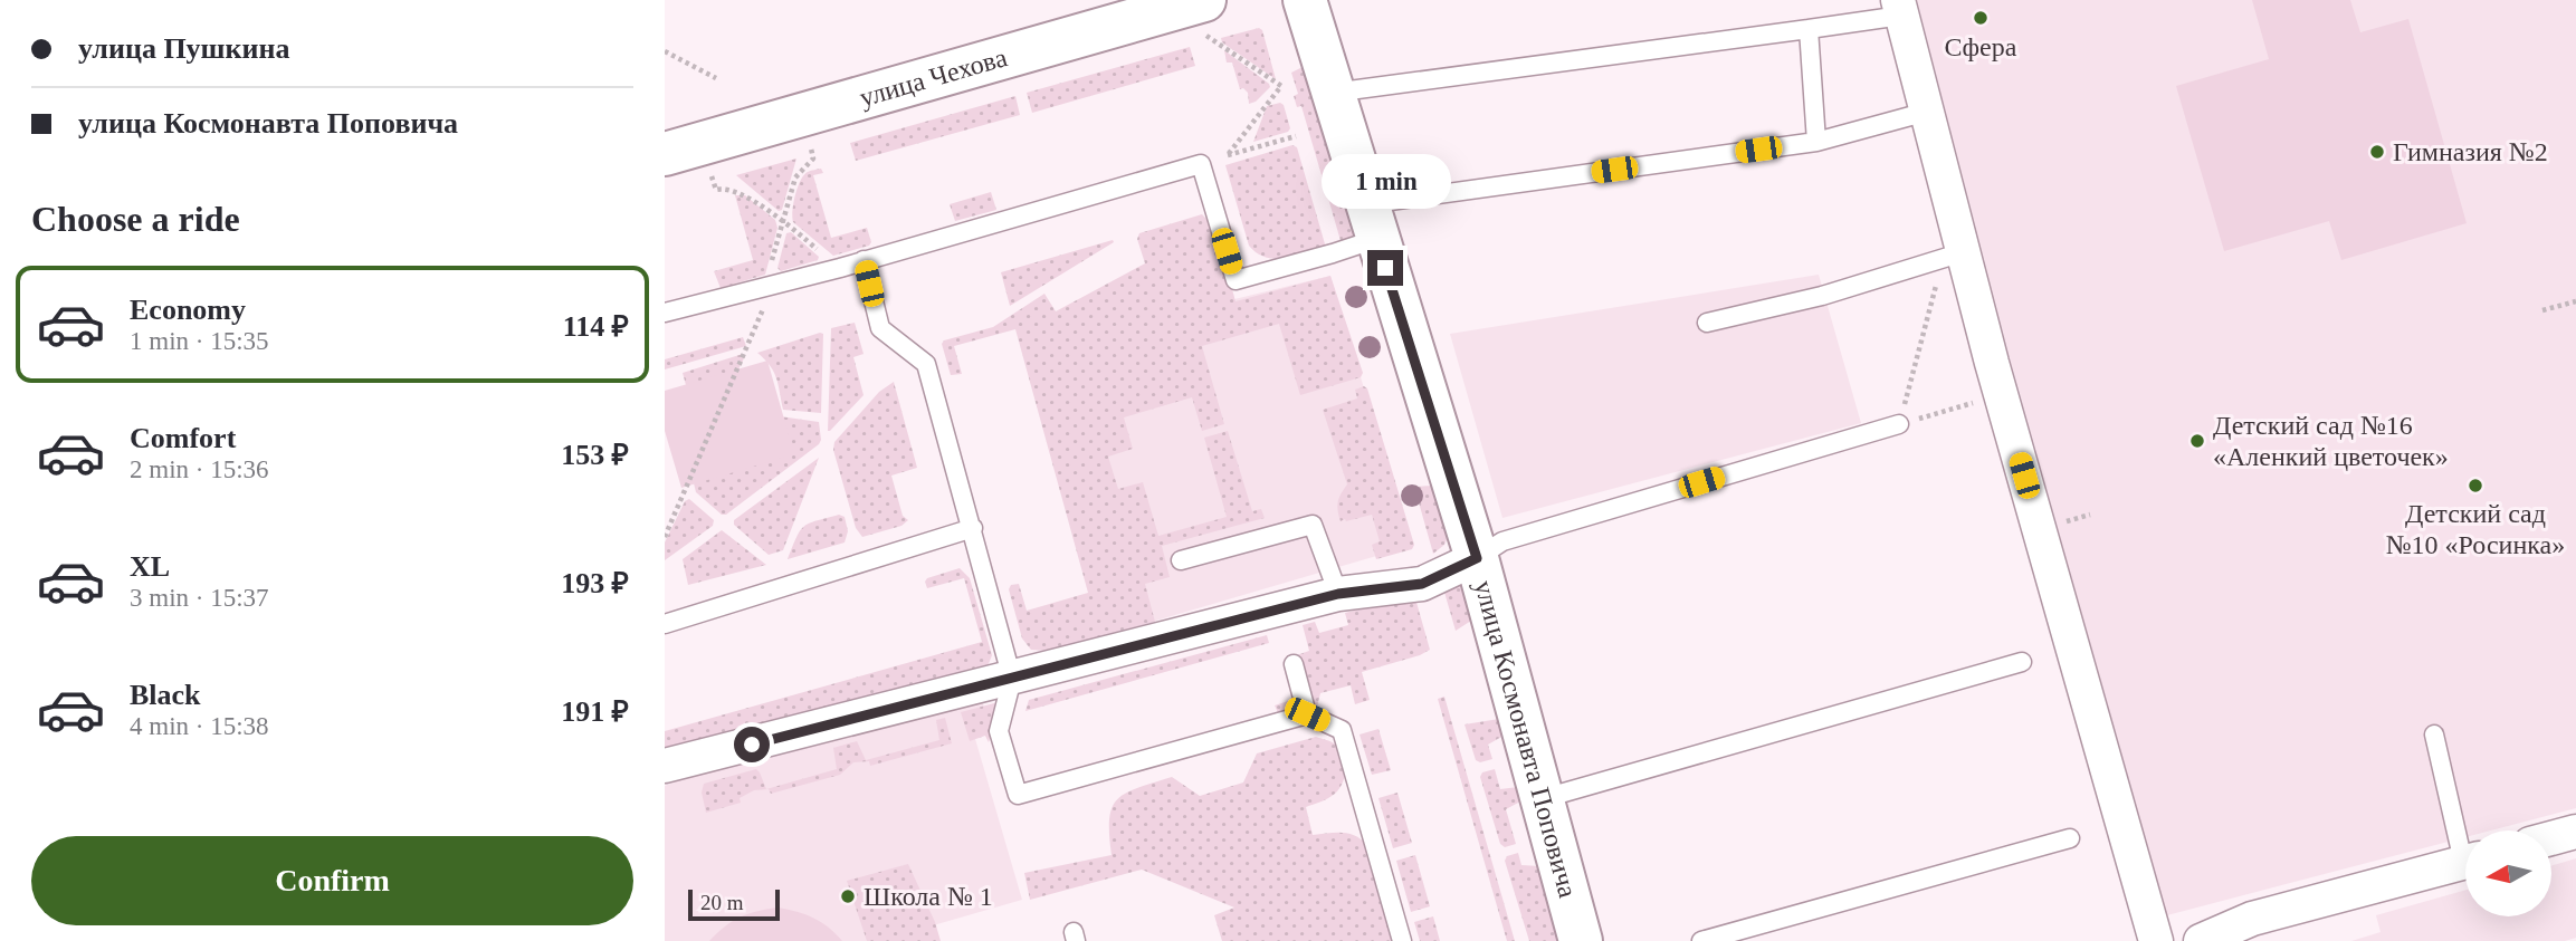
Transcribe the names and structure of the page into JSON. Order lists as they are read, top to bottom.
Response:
{
  "streets": {
    "street": ["улица Чехова", "улица Космонавта Поповича"]
  },
  "places": [
    "Сфера",
    "Гимназия №2",
    "Детский сад №16 «Аленкий цветочек»",
    "Детский сад №10 «Росинка»",
    "Школа № 1"
  ],
  "scale_bar": "20 m",
  "north": "left",
  "page": {
    "banner": ["улица Пушкина", "улица Космонавта Поповича"],
    "bubble": "1 min",
    "heading": "Choose a ride",
    "list": [
      {
        "name": "Economy",
        "note": "1 min · 15:35",
        "value": "114 ₽"
      },
      {
        "name": "Comfort",
        "note": "2 min · 15:36",
        "value": "153 ₽"
      },
      {
        "name": "XL",
        "note": "3 min · 15:37",
        "value": "193 ₽"
      },
      {
        "name": "Black",
        "note": "4 min · 15:38",
        "value": "191 ₽"
      }
    ],
    "buttons": "Confirm",
    "scale": "20 m"
  }
}
